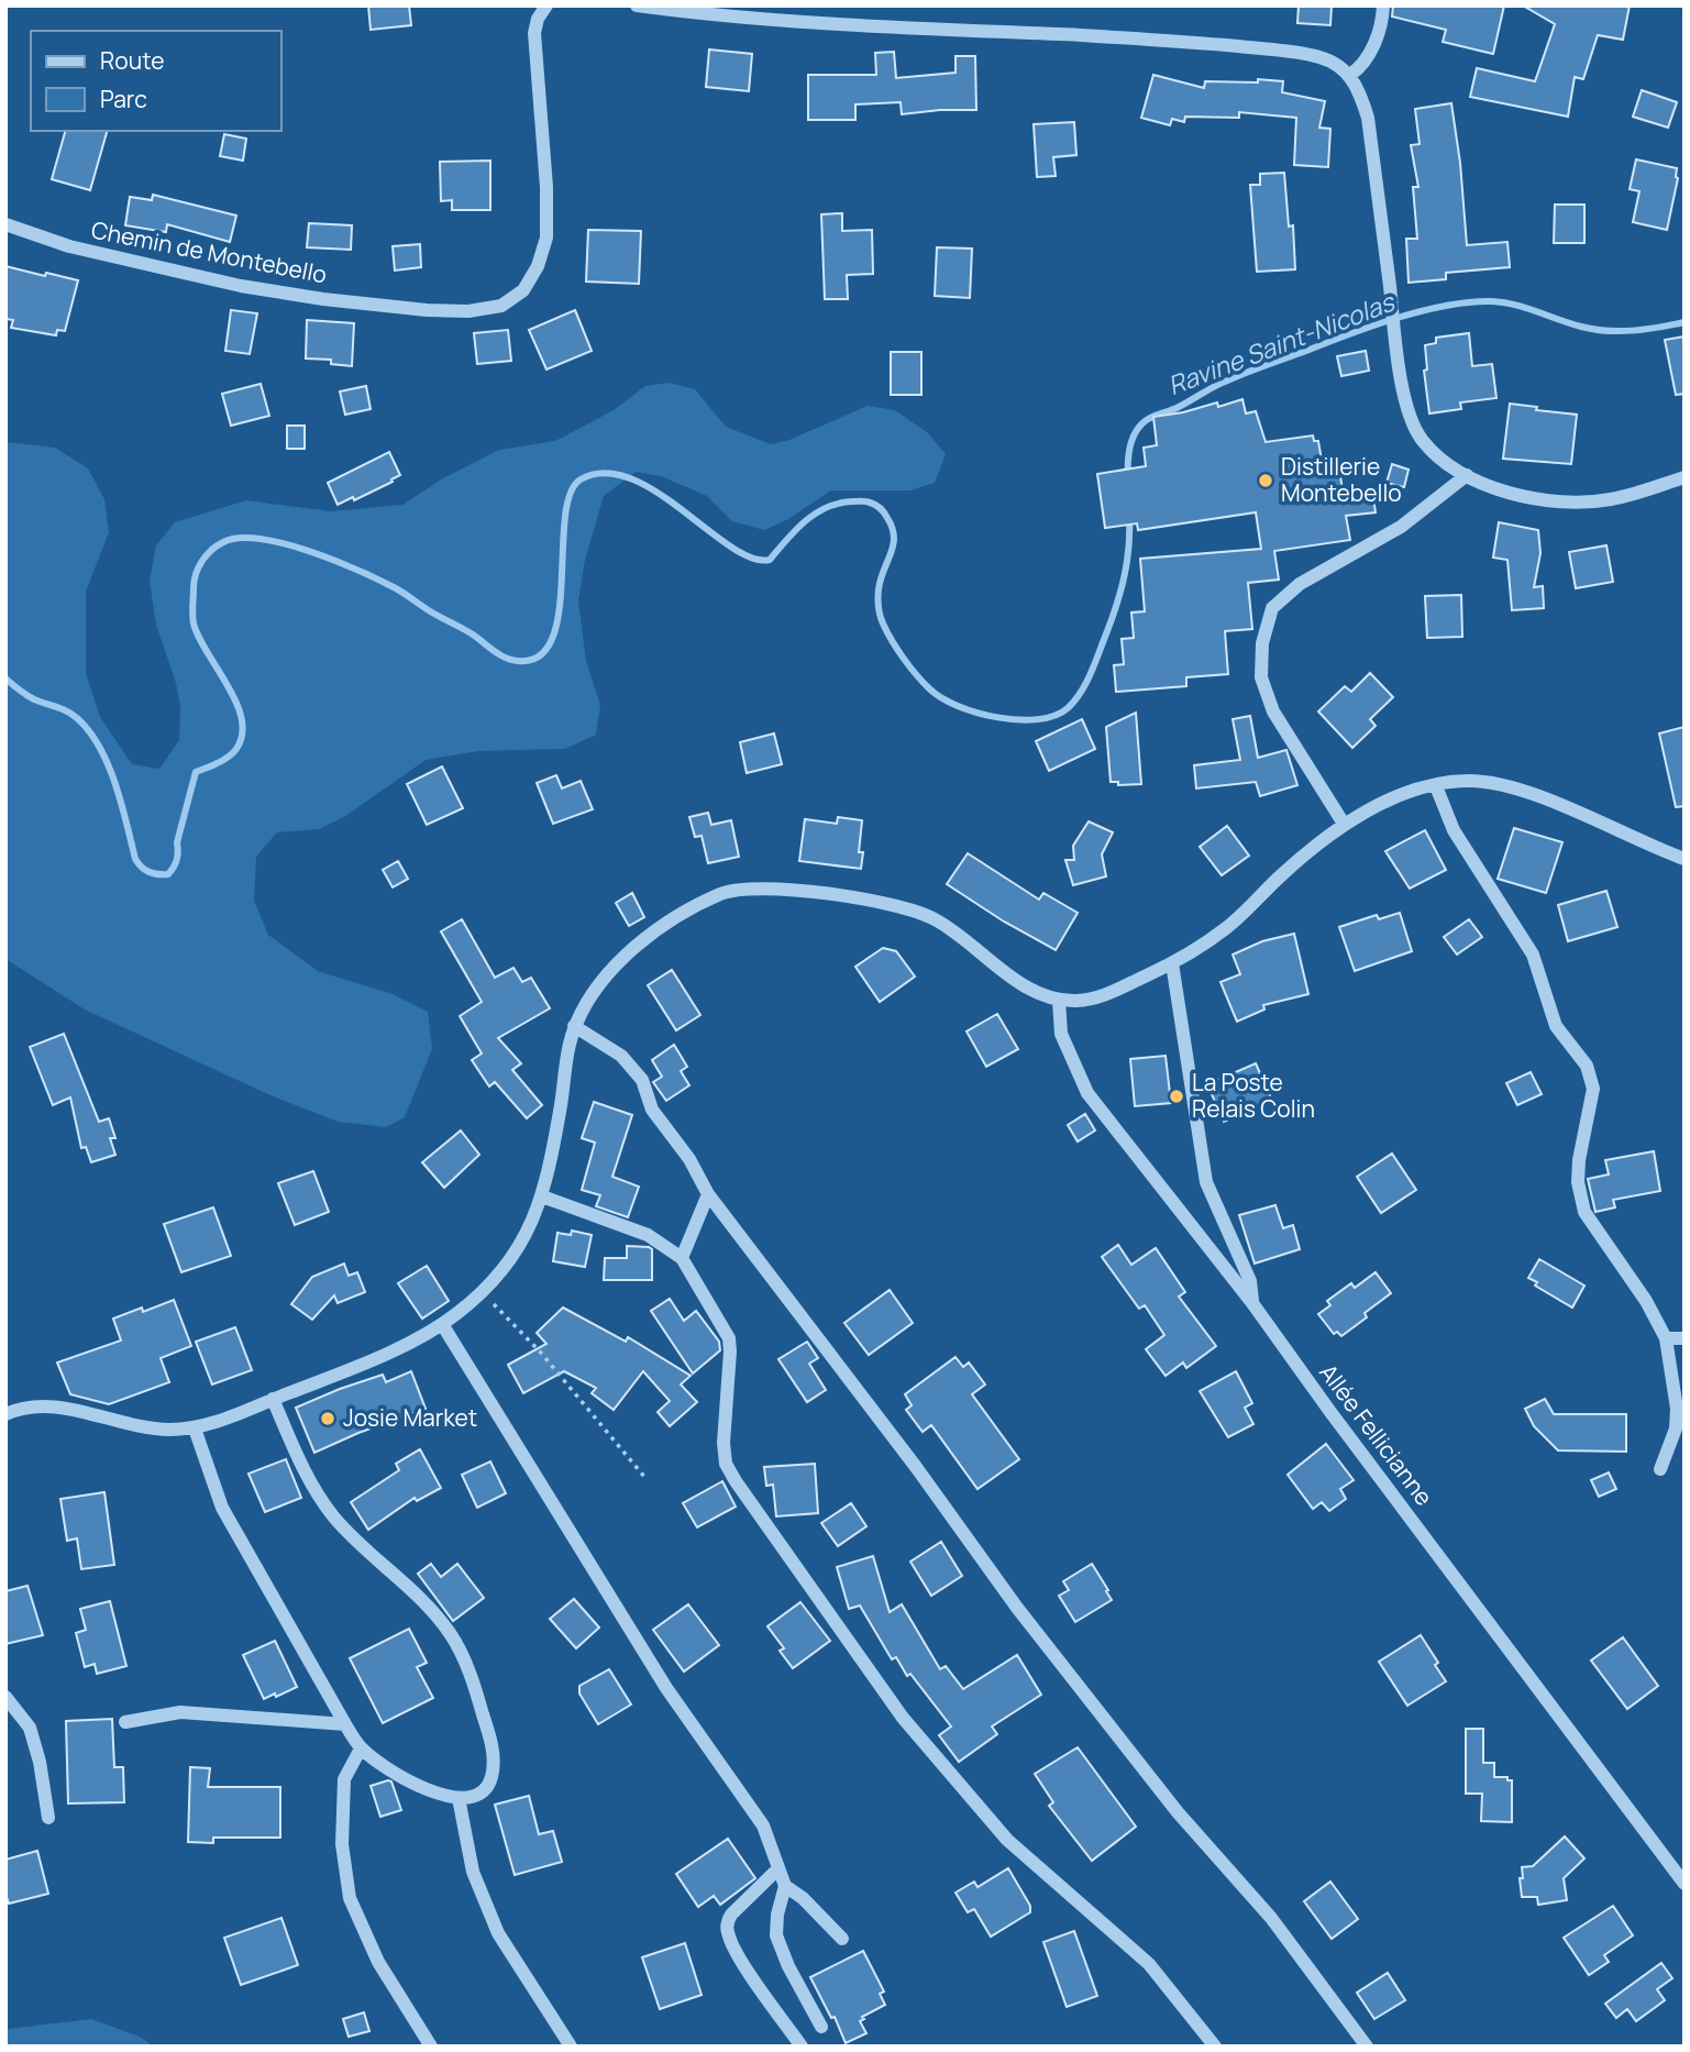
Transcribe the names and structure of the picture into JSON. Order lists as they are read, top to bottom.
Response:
{
  "streets": {
    "street": ["Chemin de Montebello", "Allée Fellicianne"]
  },
  "water": ["Ravine Saint-Nicolas"],
  "places": ["Distillerie Montebello", "La Poste Relais Colin", "Josie Market"],
  "legend": ["Route", "Parc"]
}
